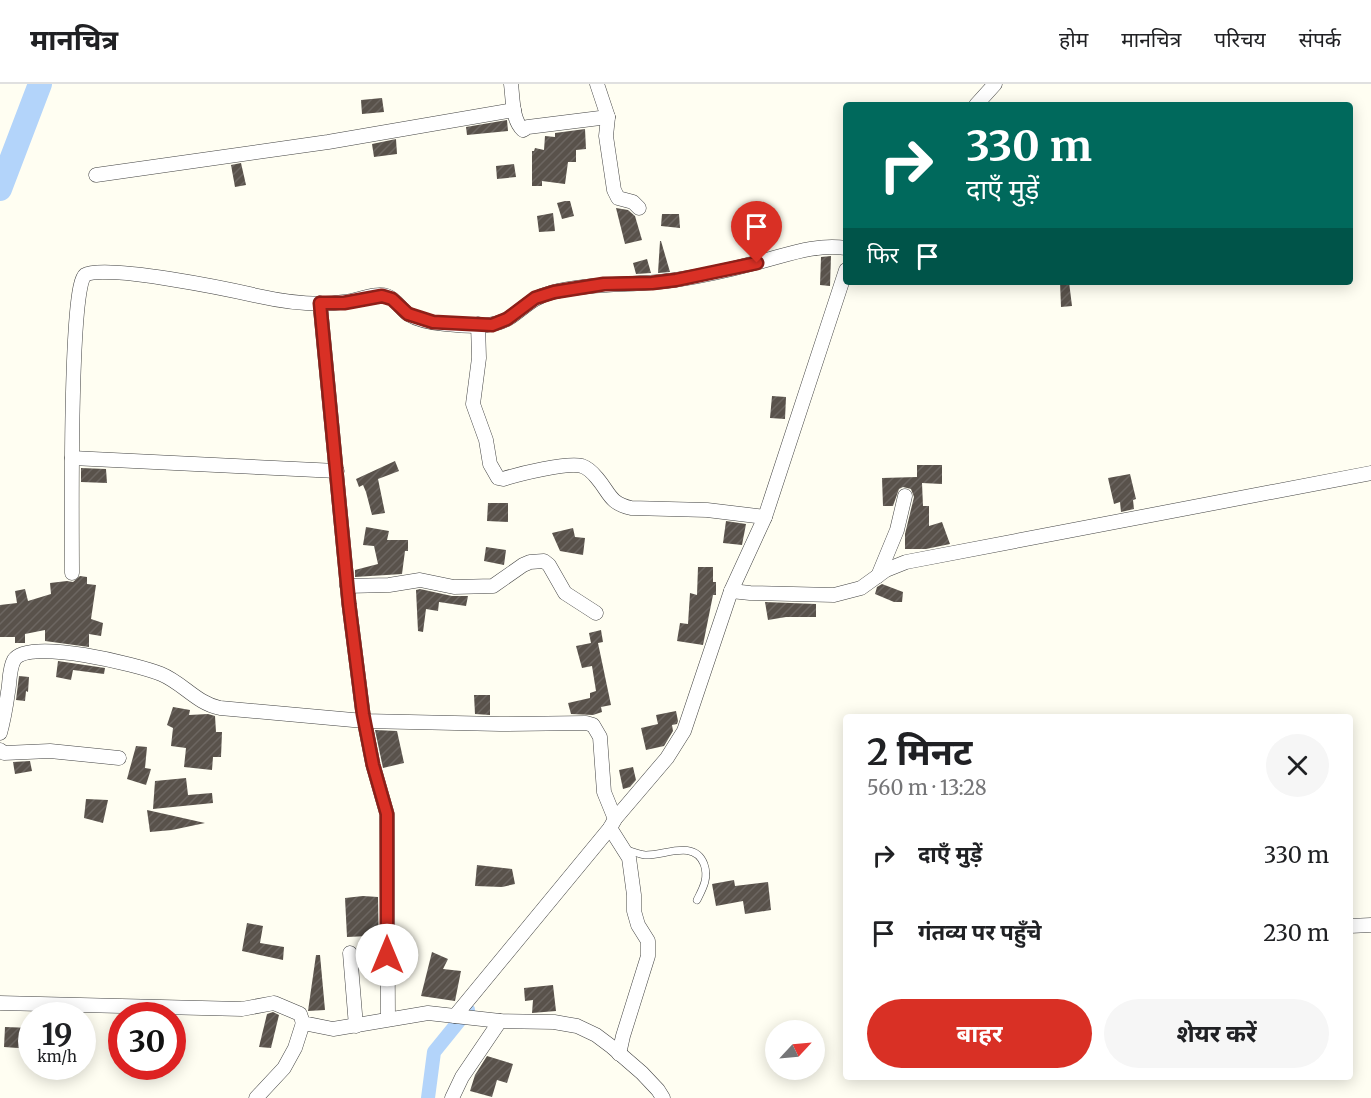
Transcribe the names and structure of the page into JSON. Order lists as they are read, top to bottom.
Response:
{
  "north": "top right",
  "page": {
    "header": "मानचित्र",
    "nav": [
      "होम",
      "मानचित्र",
      "परिचय",
      "संपर्क"
    ],
    "turn": ["330 m", "दाएँ मुड़ें"],
    "then": "फिर",
    "heading": ["2 मिनट", "560 m · 13:28"],
    "list": [
      {
        "name": "दाएँ मुड़ें",
        "value": "330 m"
      },
      {
        "name": "गंतव्य पर पहुँचे",
        "value": "230 m"
      }
    ],
    "buttons": ["बाहर", "शेयर करें"],
    "speed": "19 km/h",
    "limit": "30"
  }
}
